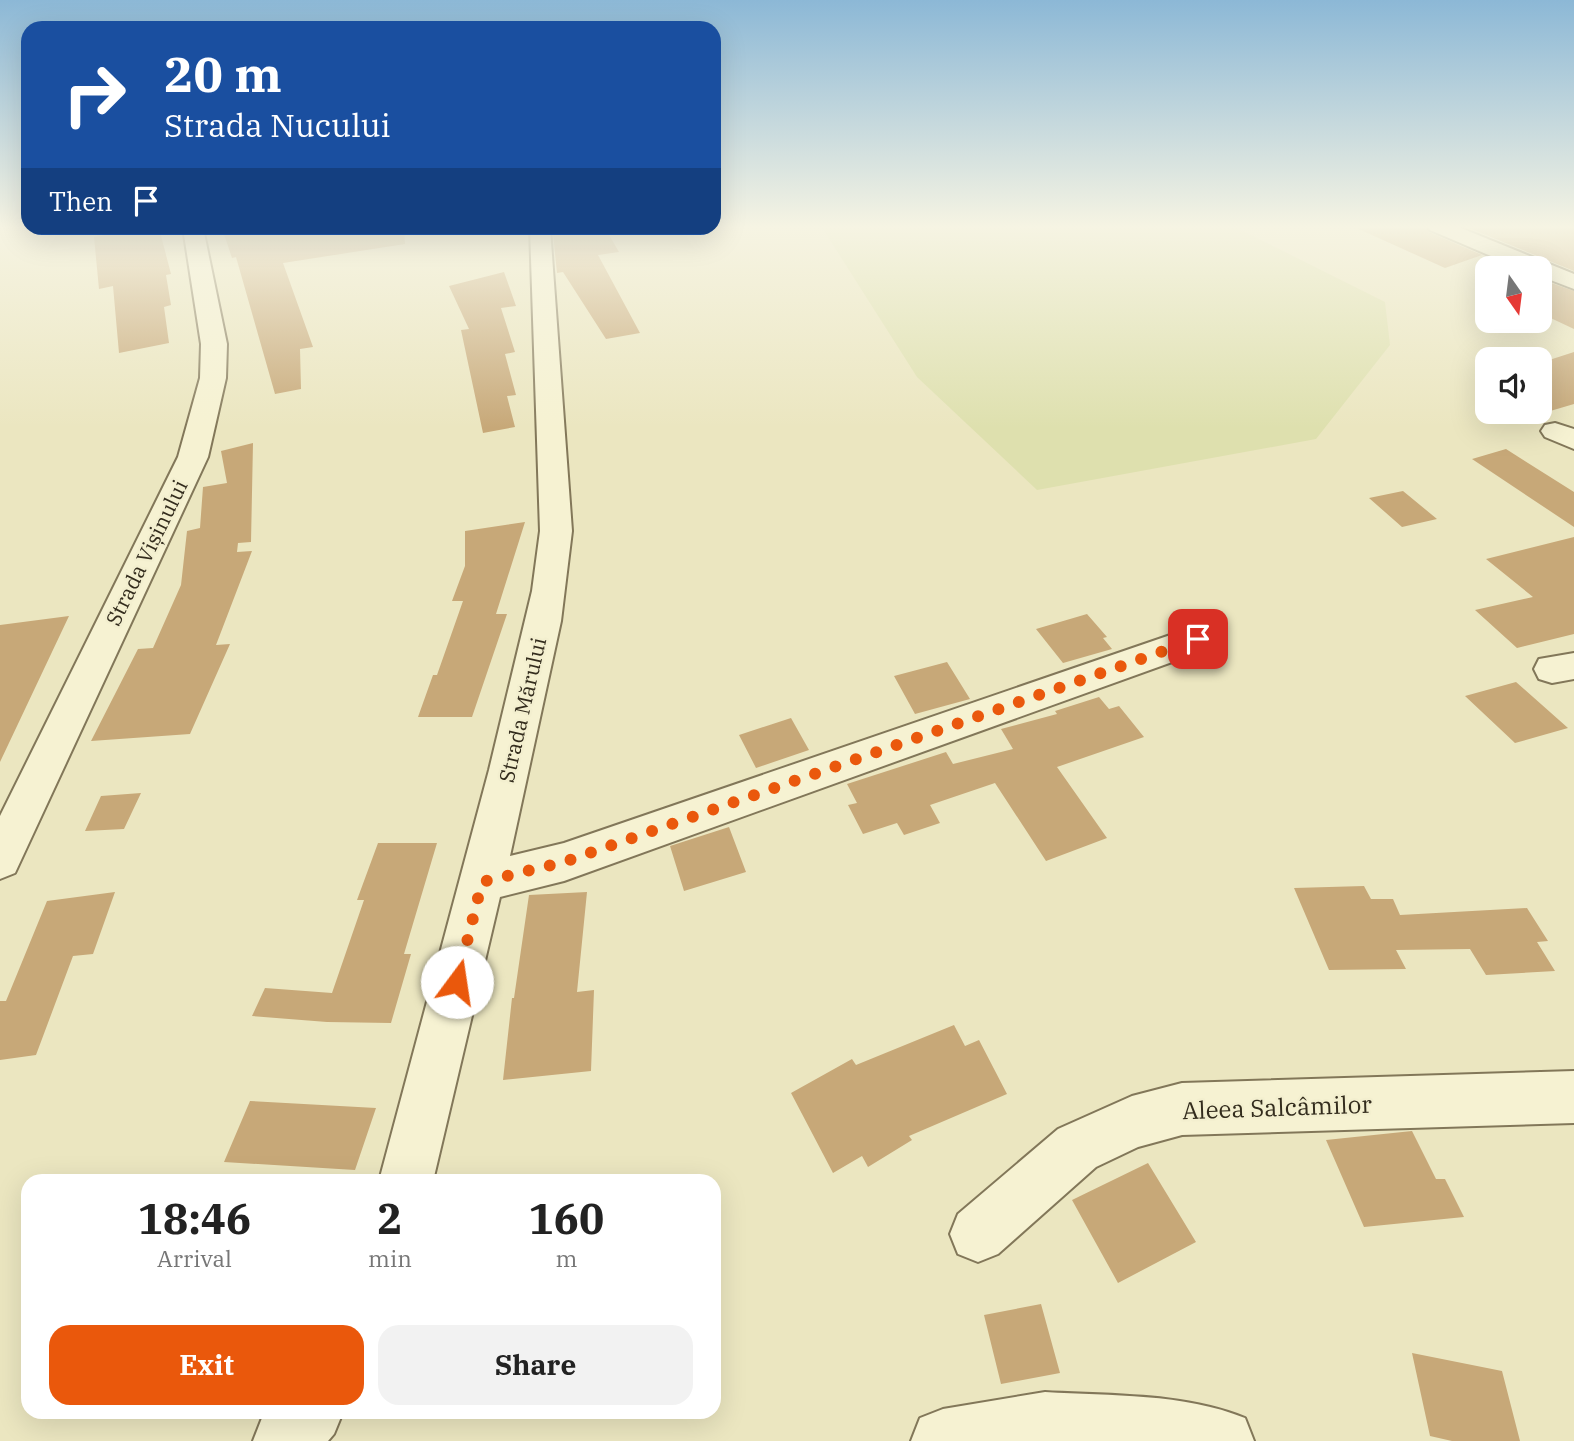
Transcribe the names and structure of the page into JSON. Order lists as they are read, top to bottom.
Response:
{
  "streets": {
    "street": ["Strada Vișinului", "Strada Mărului", "Aleea Salcâmilor"]
  },
  "north": "bottom",
  "page": {
    "turn": ["20 m", "Strada Nucului"],
    "then": "Then",
    "eta": [
      "18:46",
      "Arrival",
      "2",
      "min",
      "160",
      "m"
    ],
    "buttons": ["Exit", "Share"]
  }
}
